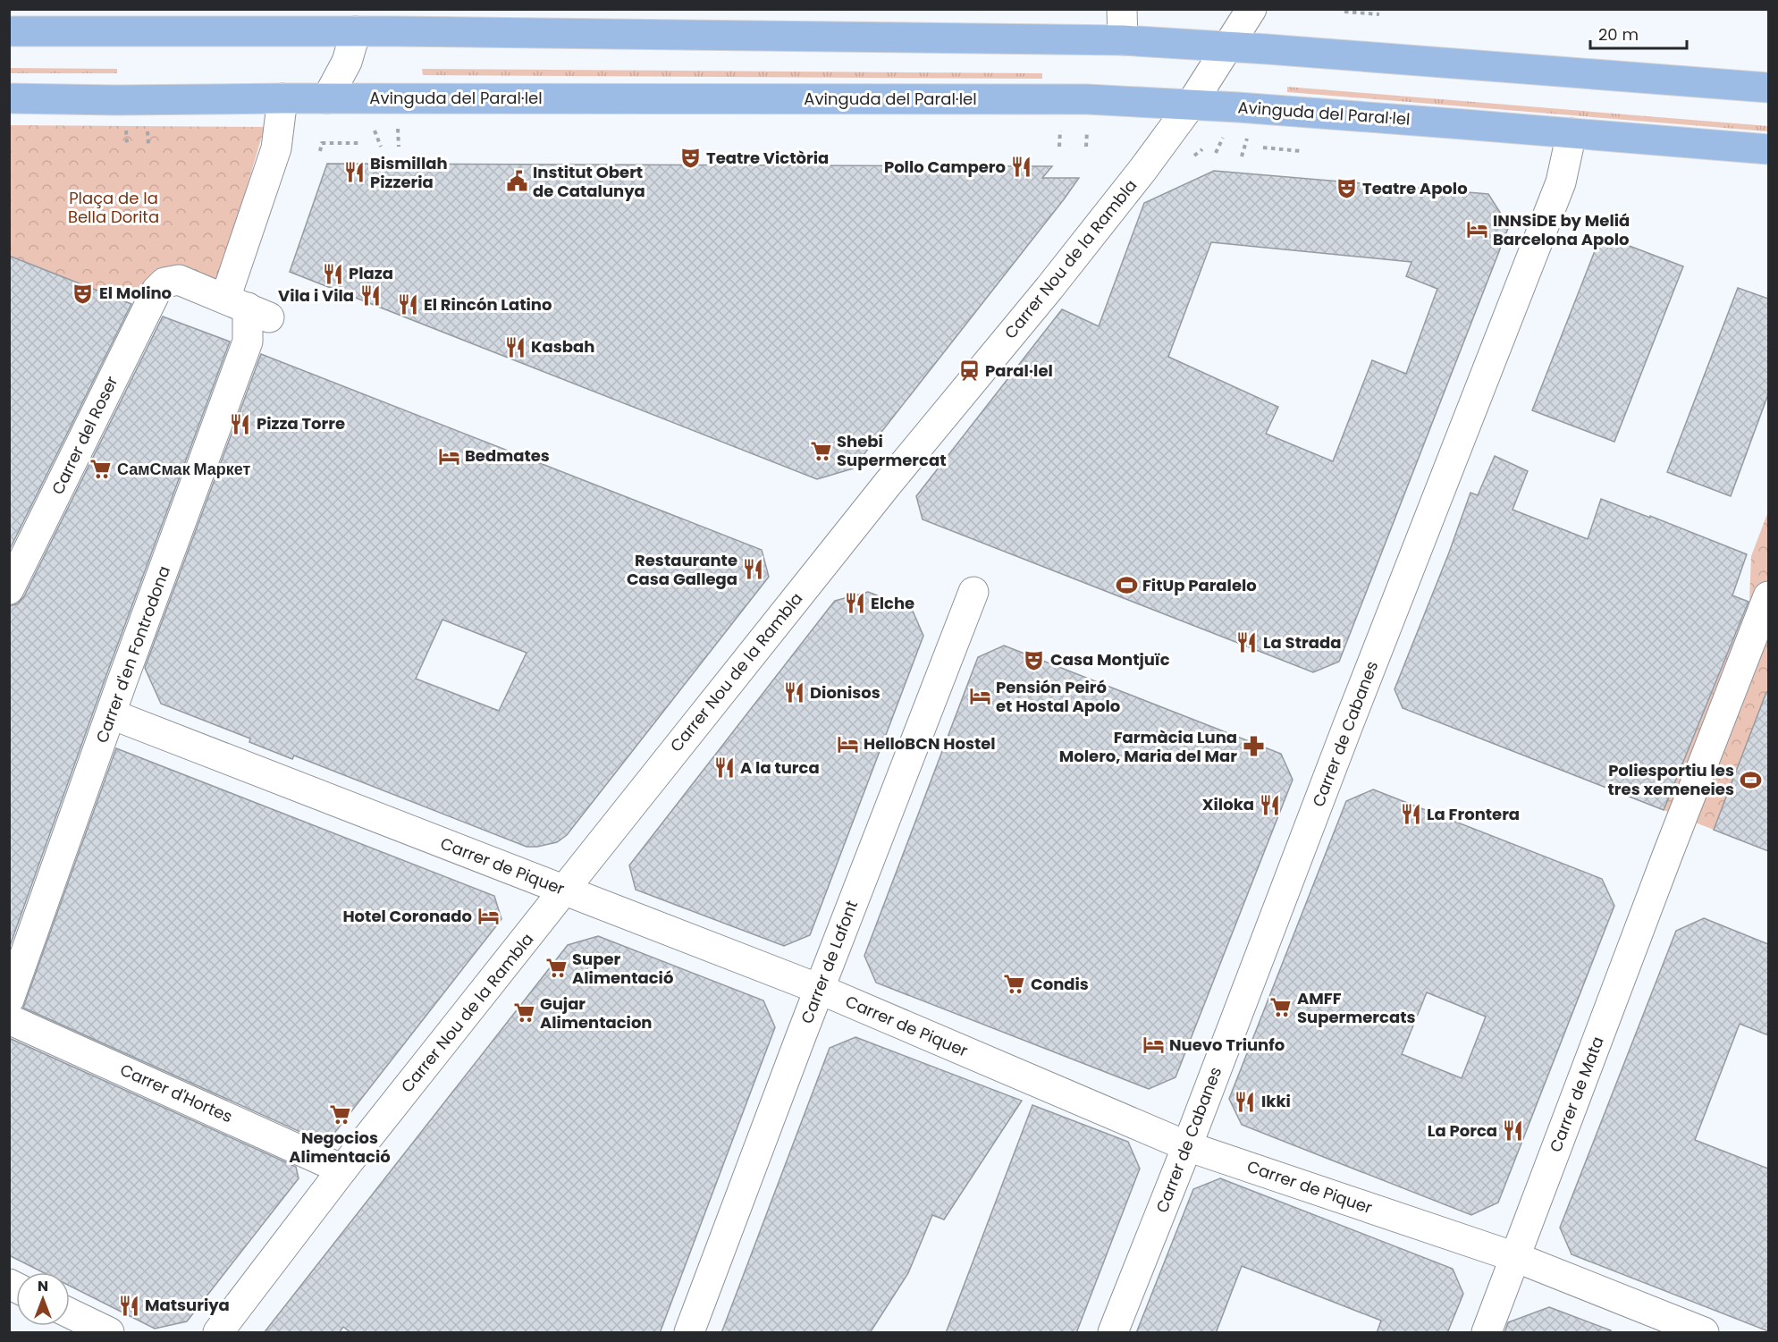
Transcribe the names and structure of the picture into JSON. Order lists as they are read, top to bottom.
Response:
{
  "streets": {
    "main road": ["Avinguda del Paral·lel"],
    "street": [
      "Carrer Nou de la Rambla",
      "Carrer del Roser",
      "Carrer d'en Fontrodona",
      "Carrer de Cabanes",
      "Carrer de Piquer",
      "Carrer de Lafont",
      "Carrer d'Hortes",
      "Carrer de Mata"
    ]
  },
  "crossings": [
    ["Avinguda del Paral·lel", "Carrer Nou de la Rambla"],
    ["Avinguda del Paral·lel", "Carrer de Cabanes"],
    ["Carrer Nou de la Rambla", "Carrer de Piquer"],
    ["Carrer Nou de la Rambla", "Carrer d'Hortes"],
    ["Carrer del Roser", "Carrer d'en Fontrodona"],
    ["Carrer d'en Fontrodona", "Carrer de Piquer"],
    ["Carrer de Cabanes", "Carrer de Piquer"],
    ["Carrer de Piquer", "Carrer de Lafont"],
    ["Carrer de Piquer", "Carrer de Mata"]
  ],
  "parks": ["Plaça de la Bella Dorita"],
  "places": {
    "theatre": [
      "Teatre Victòria",
      "Teatre Apolo",
      "El Molino",
      "Casa Montjuïc"
    ],
    "restaurant": [
      "Pollo Campero",
      "Bismillah Pizzeria",
      "Plaza",
      "Vila i Vila",
      "El Rincón Latino",
      "Kasbah",
      "Pizza Torre",
      "Restaurante Casa Gallega",
      "Elche",
      "La Strada",
      "Dionisos",
      "A la turca",
      "Xiloka",
      "La Frontera",
      "Ikki",
      "La Porca",
      "Matsuriya"
    ],
    "public building": ["Institut Obert de Catalunya"],
    "hotel": [
      "INNSiDE by Meliá Barcelona Apolo",
      "Bedmates",
      "Pensión Peiró et Hostal Apolo",
      "HelloBCN Hostel",
      "Hotel Coronado",
      "Nuevo Triunfo"
    ],
    "station": ["Paral·lel"],
    "supermarket": [
      "Shebi Supermercat",
      "СамСмак Маркет",
      "Super Alimentació",
      "Condis",
      "AMFF Supermercats",
      "Gujar Alimentacion",
      "Negocios Alimentació"
    ],
    "sports": ["FitUp Paralelo", "Poliesportiu les tres xemeneies"],
    "pharmacy": ["Farmàcia Luna Molero, Maria del Mar"]
  },
  "scale_bar": "20 m",
  "north": "top"
}
